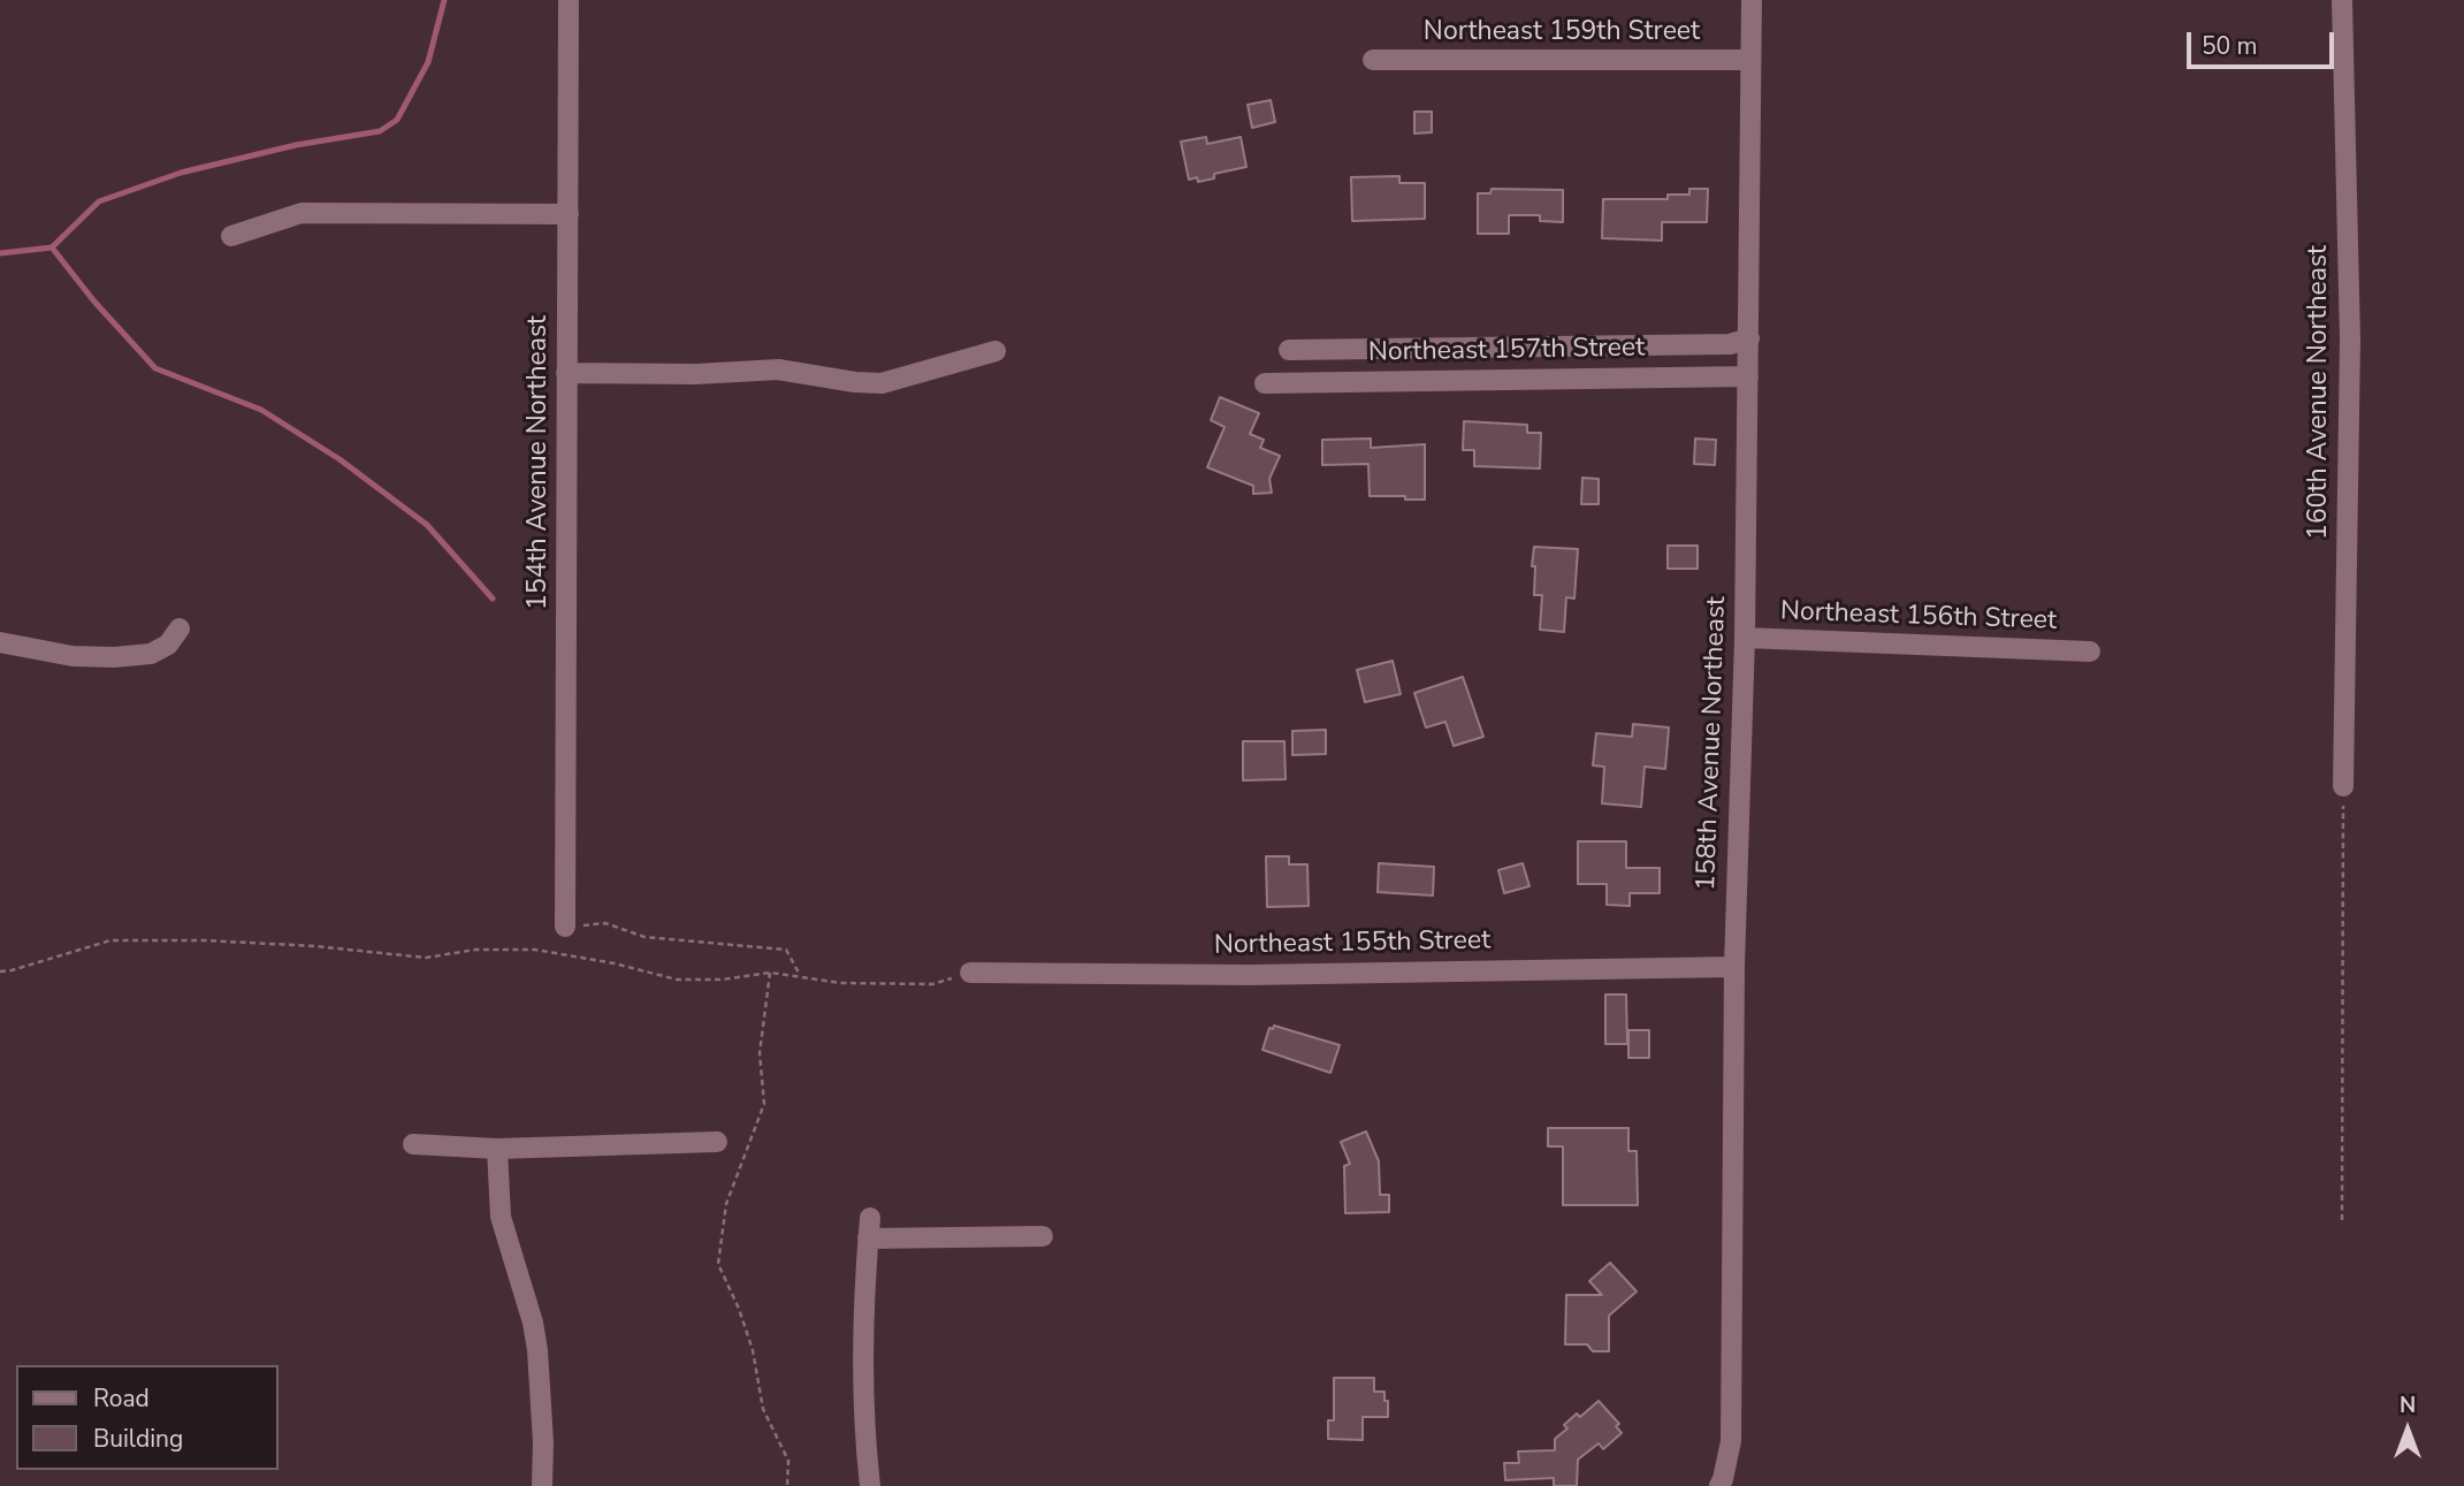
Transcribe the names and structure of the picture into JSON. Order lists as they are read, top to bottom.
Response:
{
  "streets": {
    "street": [
      "Northeast 159th Street",
      "Northeast 157th Street",
      "160th Avenue Northeast",
      "154th Avenue Northeast",
      "Northeast 156th Street",
      "158th Avenue Northeast",
      "Northeast 155th Street"
    ]
  },
  "crossings": [
    ["Northeast 159th Street", "158th Avenue Northeast"],
    ["Northeast 157th Street", "158th Avenue Northeast"],
    ["Northeast 156th Street", "158th Avenue Northeast"],
    ["158th Avenue Northeast", "Northeast 155th Street"]
  ],
  "legend": ["Road", "Building"],
  "scale_bar": "50 m",
  "north": "top"
}
